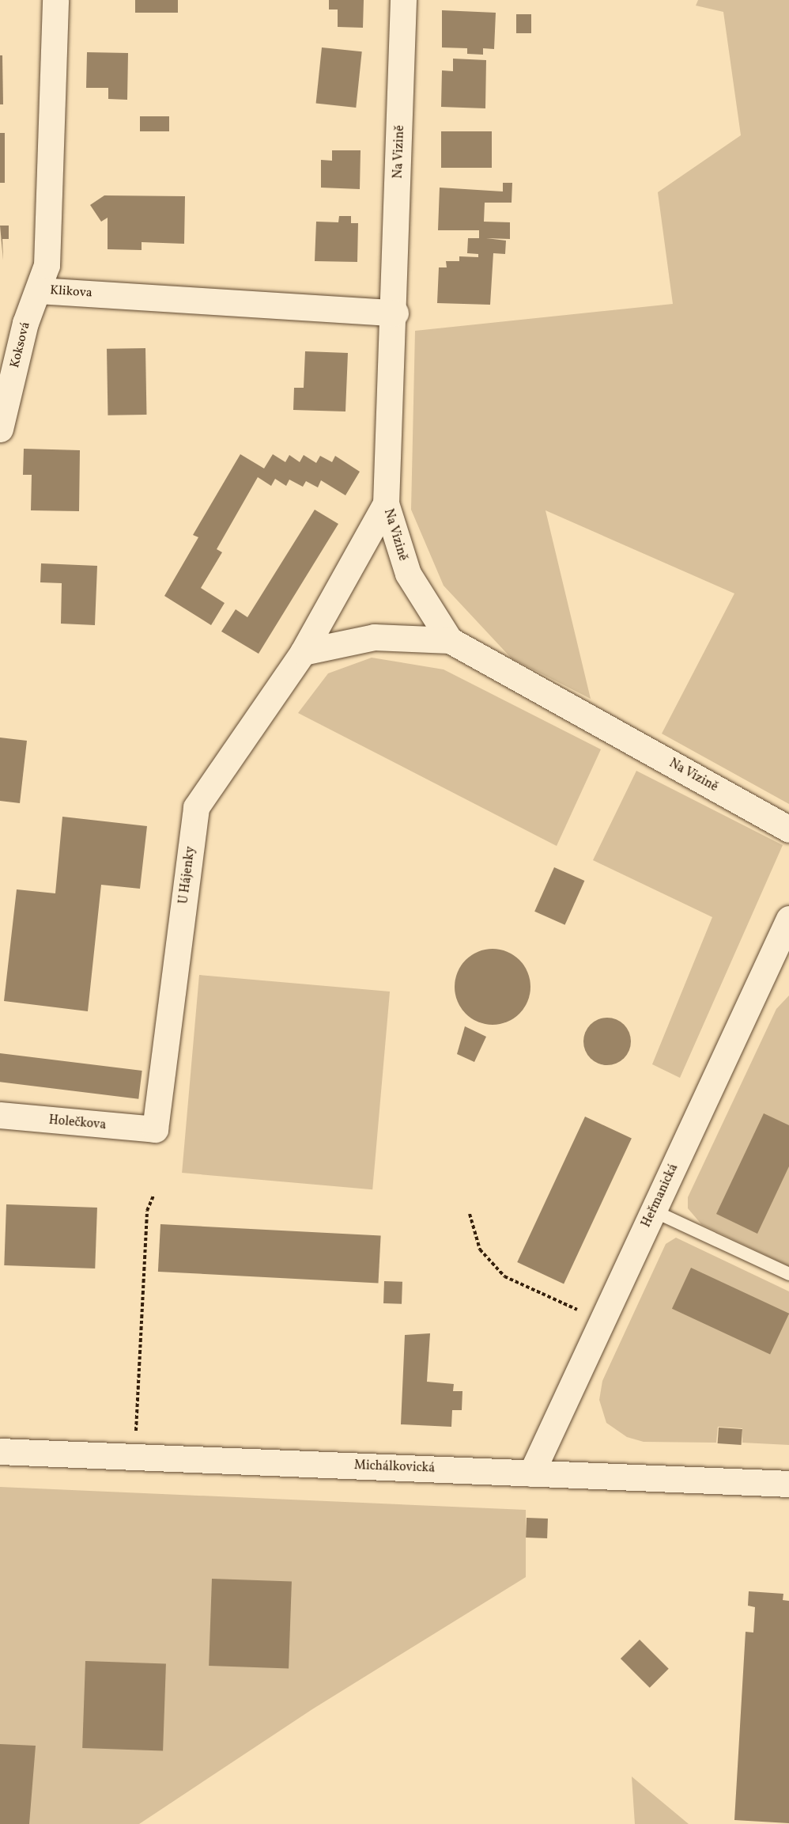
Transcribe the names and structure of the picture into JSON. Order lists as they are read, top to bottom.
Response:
{
  "streets": {
    "street": [
      "Na Vizině",
      "Klikova",
      "Koksová",
      "U Hájenky",
      "Holečkova",
      "Heřmanická",
      "Michálkovická"
    ]
  },
  "crossings": [
    ["Na Vizině", "Klikova"],
    ["Na Vizině", "U Hájenky"],
    ["Klikova", "Koksová"],
    ["U Hájenky", "Holečkova"],
    ["Heřmanická", "Michálkovická"]
  ]
}
